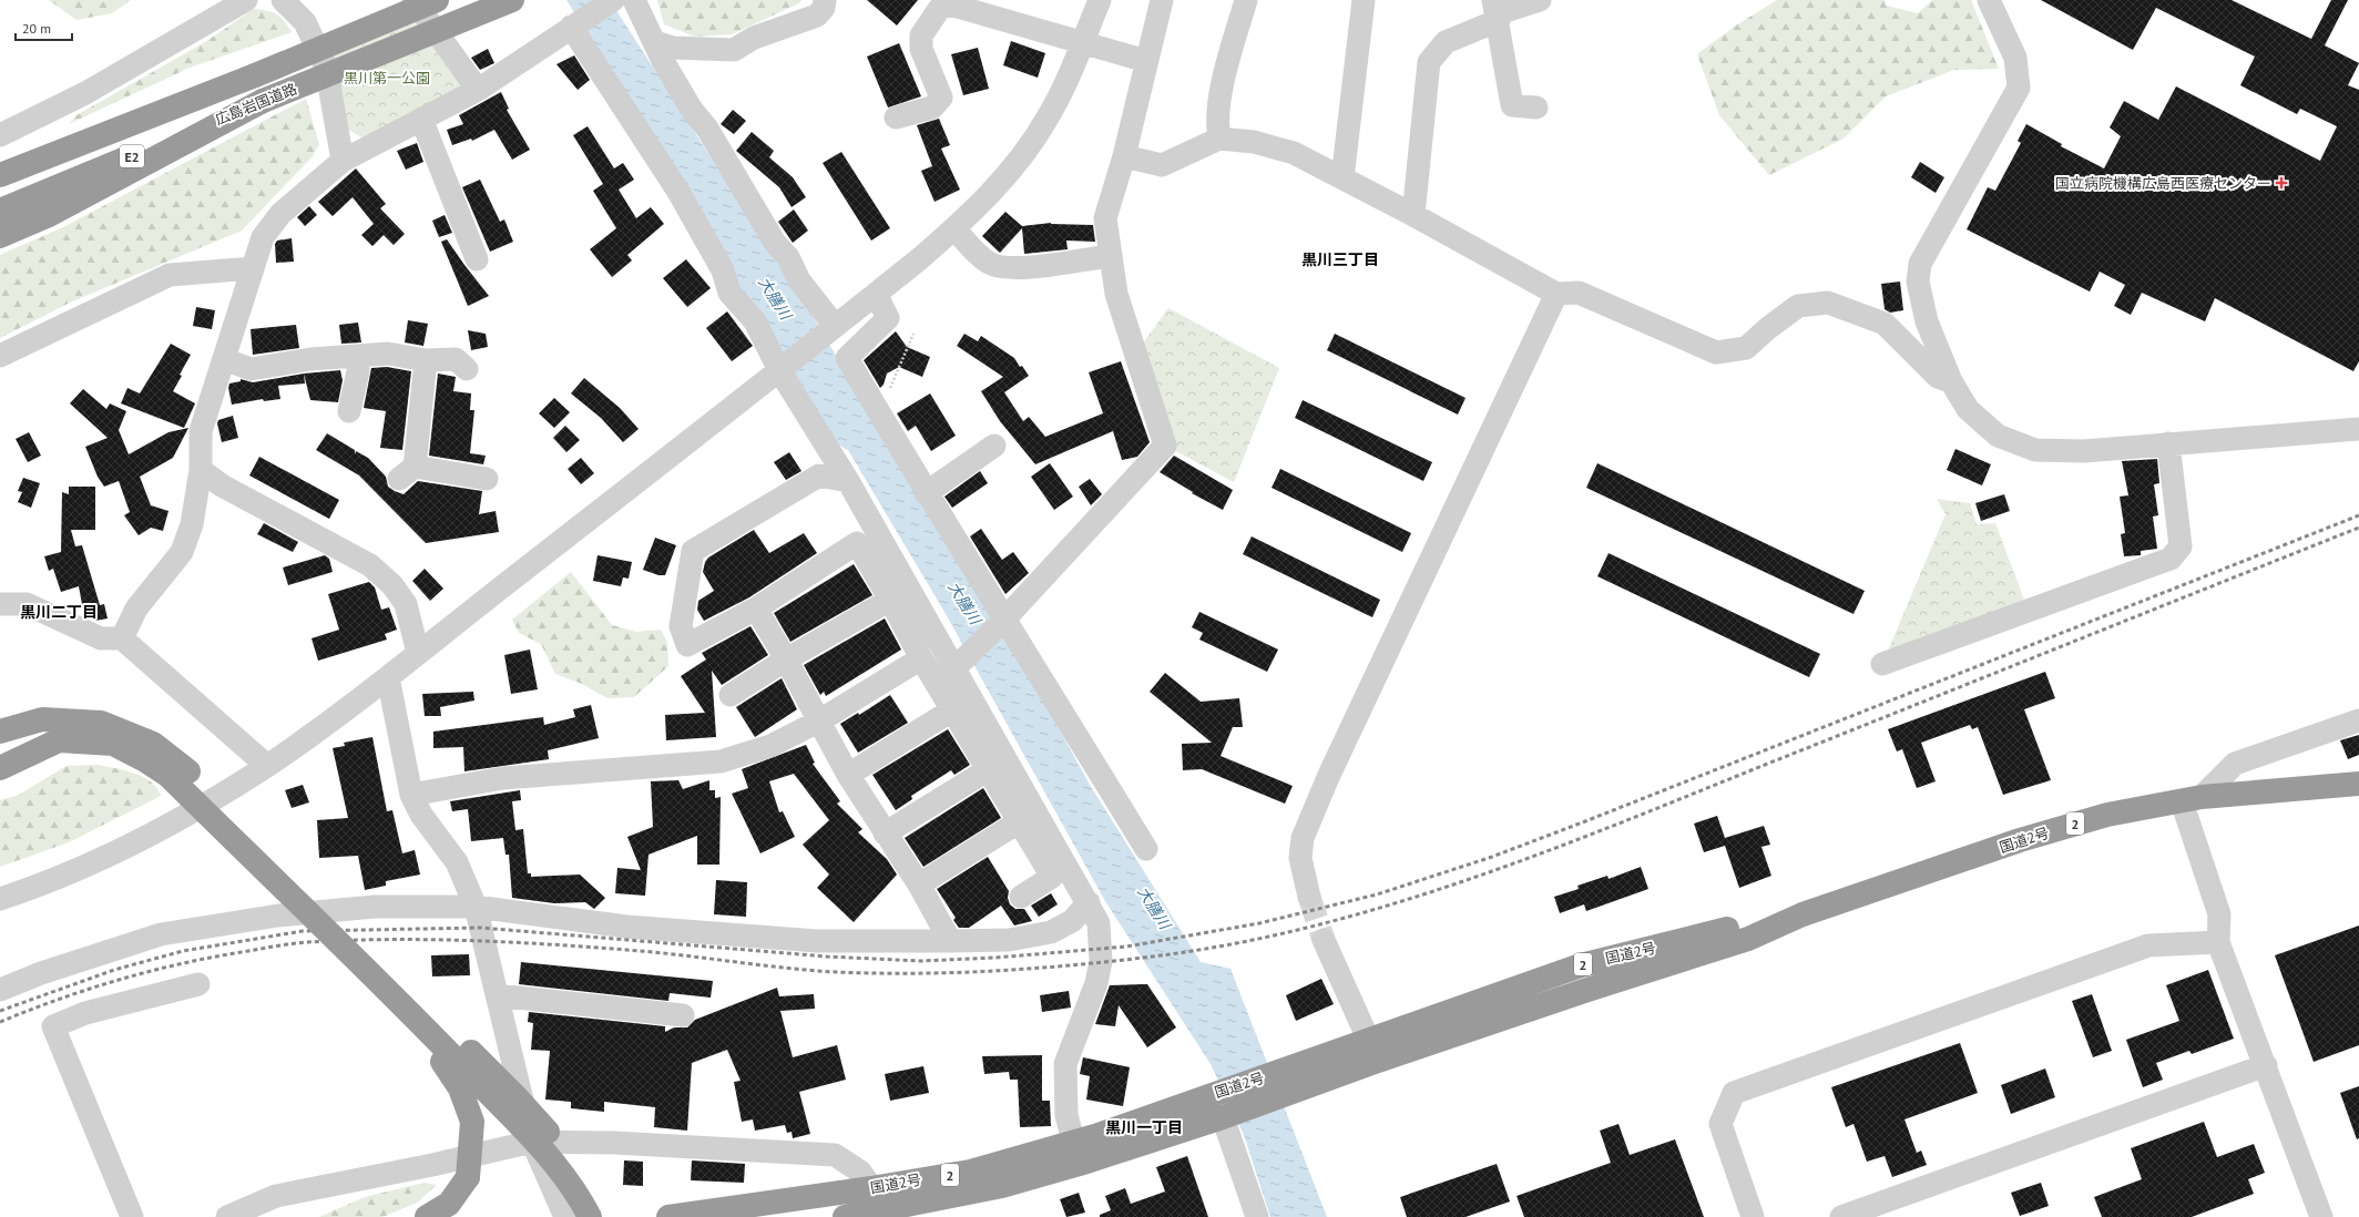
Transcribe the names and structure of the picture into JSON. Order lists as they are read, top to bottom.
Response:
{
  "streets": {
    "highway": [
      "広島岩国道路",
      "E2",
      "2",
      "国道2号"
    ]
  },
  "districts": ["黒川三丁目", "黒川二丁目", "黒川一丁目"],
  "water": ["大膳川"],
  "parks": ["黒川第一公園"],
  "places": {
    "health": ["国立病院機構広島西医療センター"]
  },
  "scale_bar": "20 m"
}
